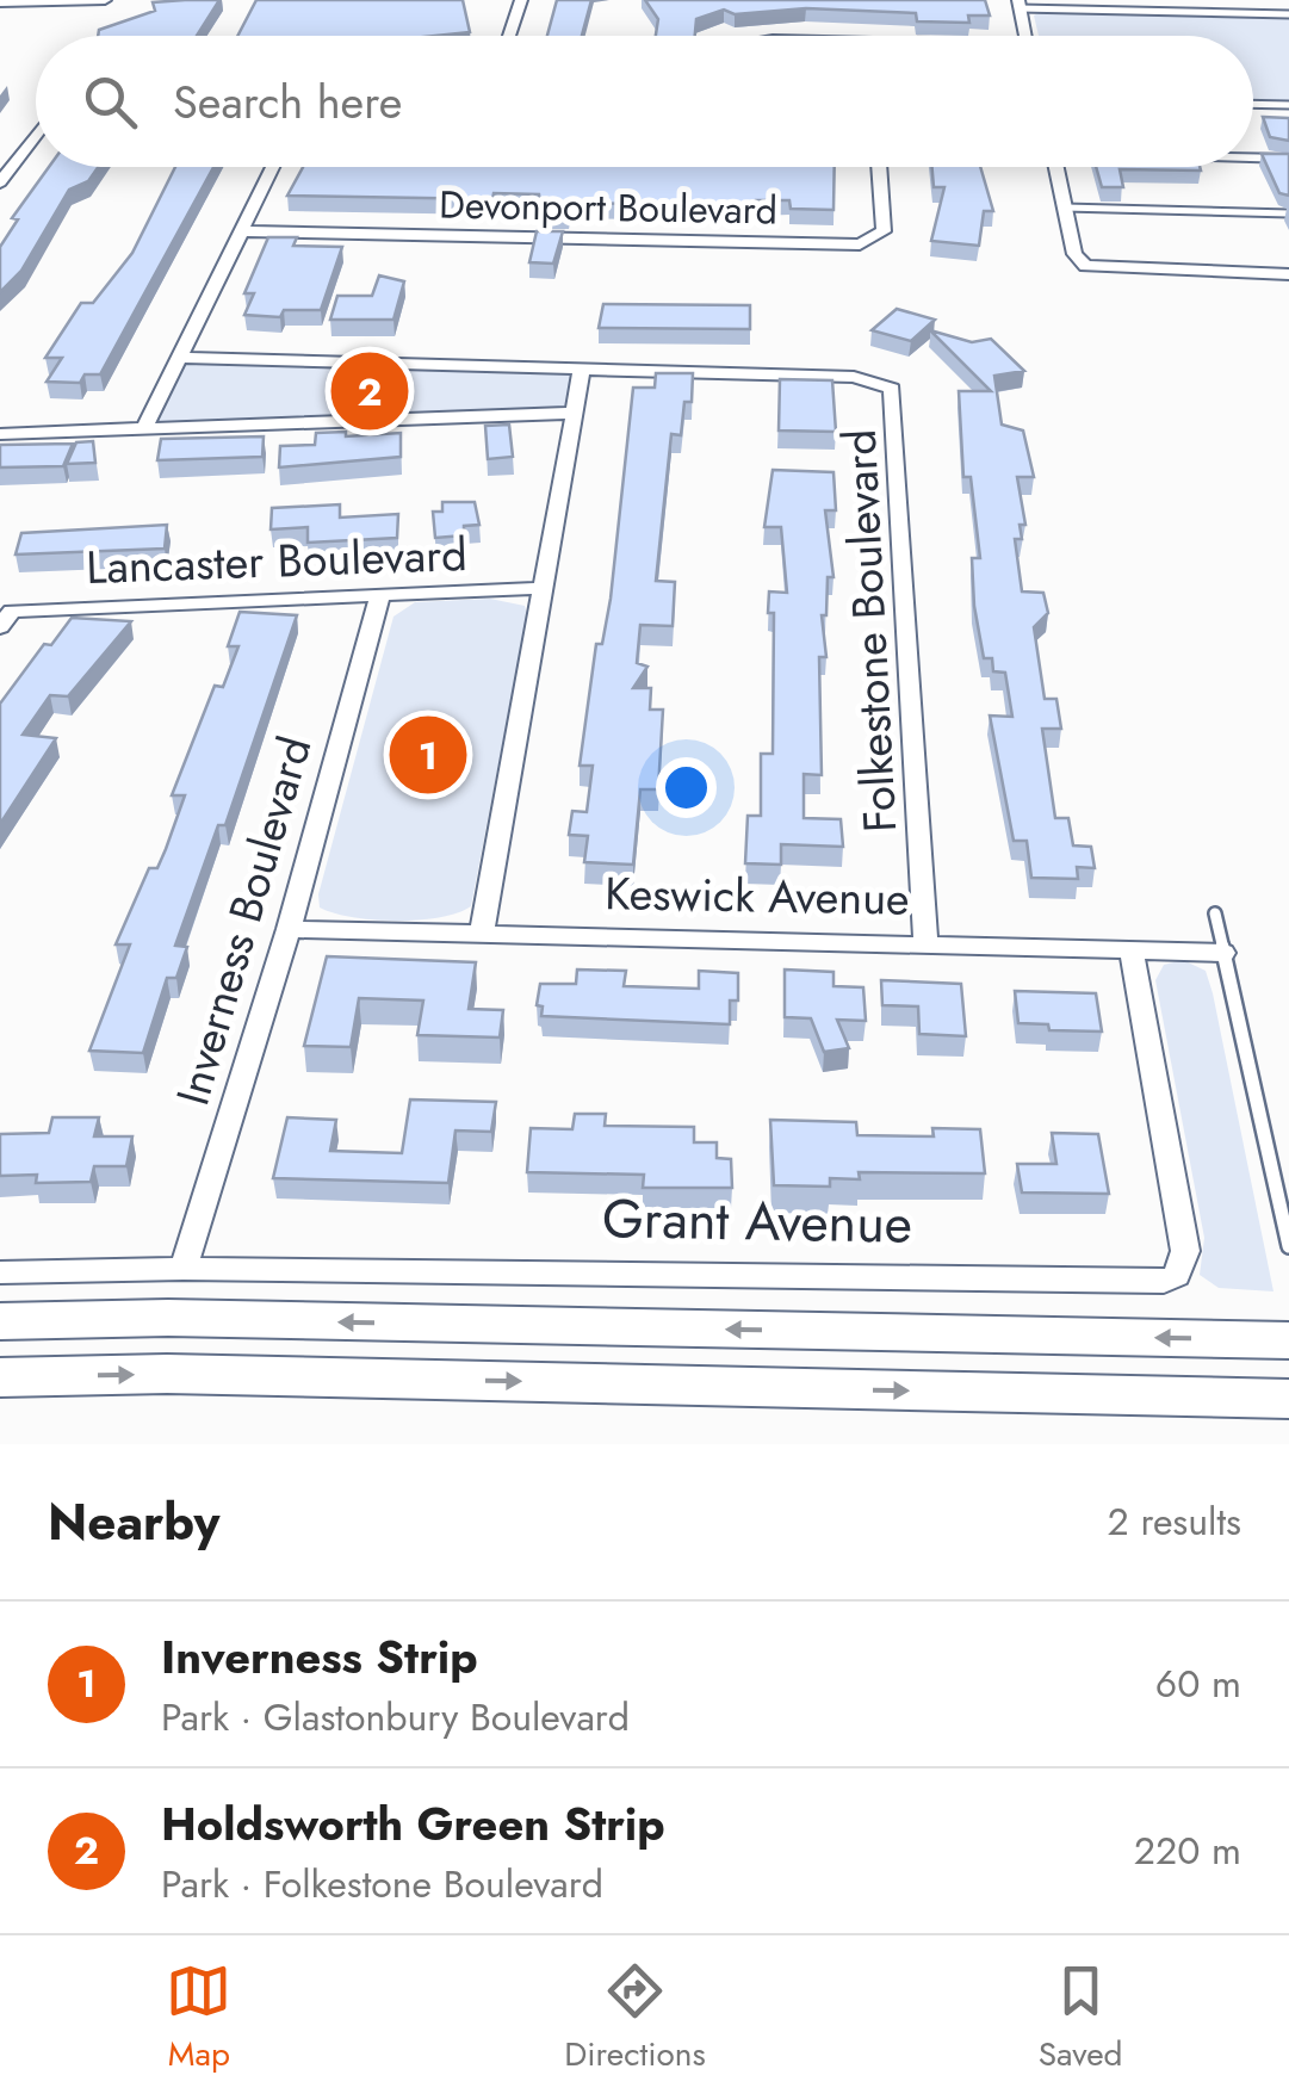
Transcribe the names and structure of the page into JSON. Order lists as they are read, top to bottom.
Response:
{
  "streets": {
    "street": [
      "Devonport Boulevard",
      "Lancaster Boulevard",
      "Folkestone Boulevard",
      "Keswick Avenue",
      "Inverness Boulevard",
      "Grant Avenue"
    ]
  },
  "crossings": [
    ["Lancaster Boulevard", "Inverness Boulevard"],
    ["Folkestone Boulevard", "Keswick Avenue"],
    ["Keswick Avenue", "Inverness Boulevard"],
    ["Keswick Avenue", "Grant Avenue"],
    ["Inverness Boulevard", "Grant Avenue"]
  ],
  "page": {
    "search": "Search here",
    "pins": ["2", "1"],
    "heading": ["Nearby", "2 results"],
    "list": [
      {
        "mark": "1",
        "name": "Inverness Strip",
        "note": "Park · Glastonbury Boulevard",
        "value": "60 m"
      },
      {
        "mark": "2",
        "name": "Holdsworth Green Strip",
        "note": "Park · Folkestone Boulevard",
        "value": "220 m"
      }
    ],
    "nav": ["Map", "Directions", "Saved"]
  }
}
